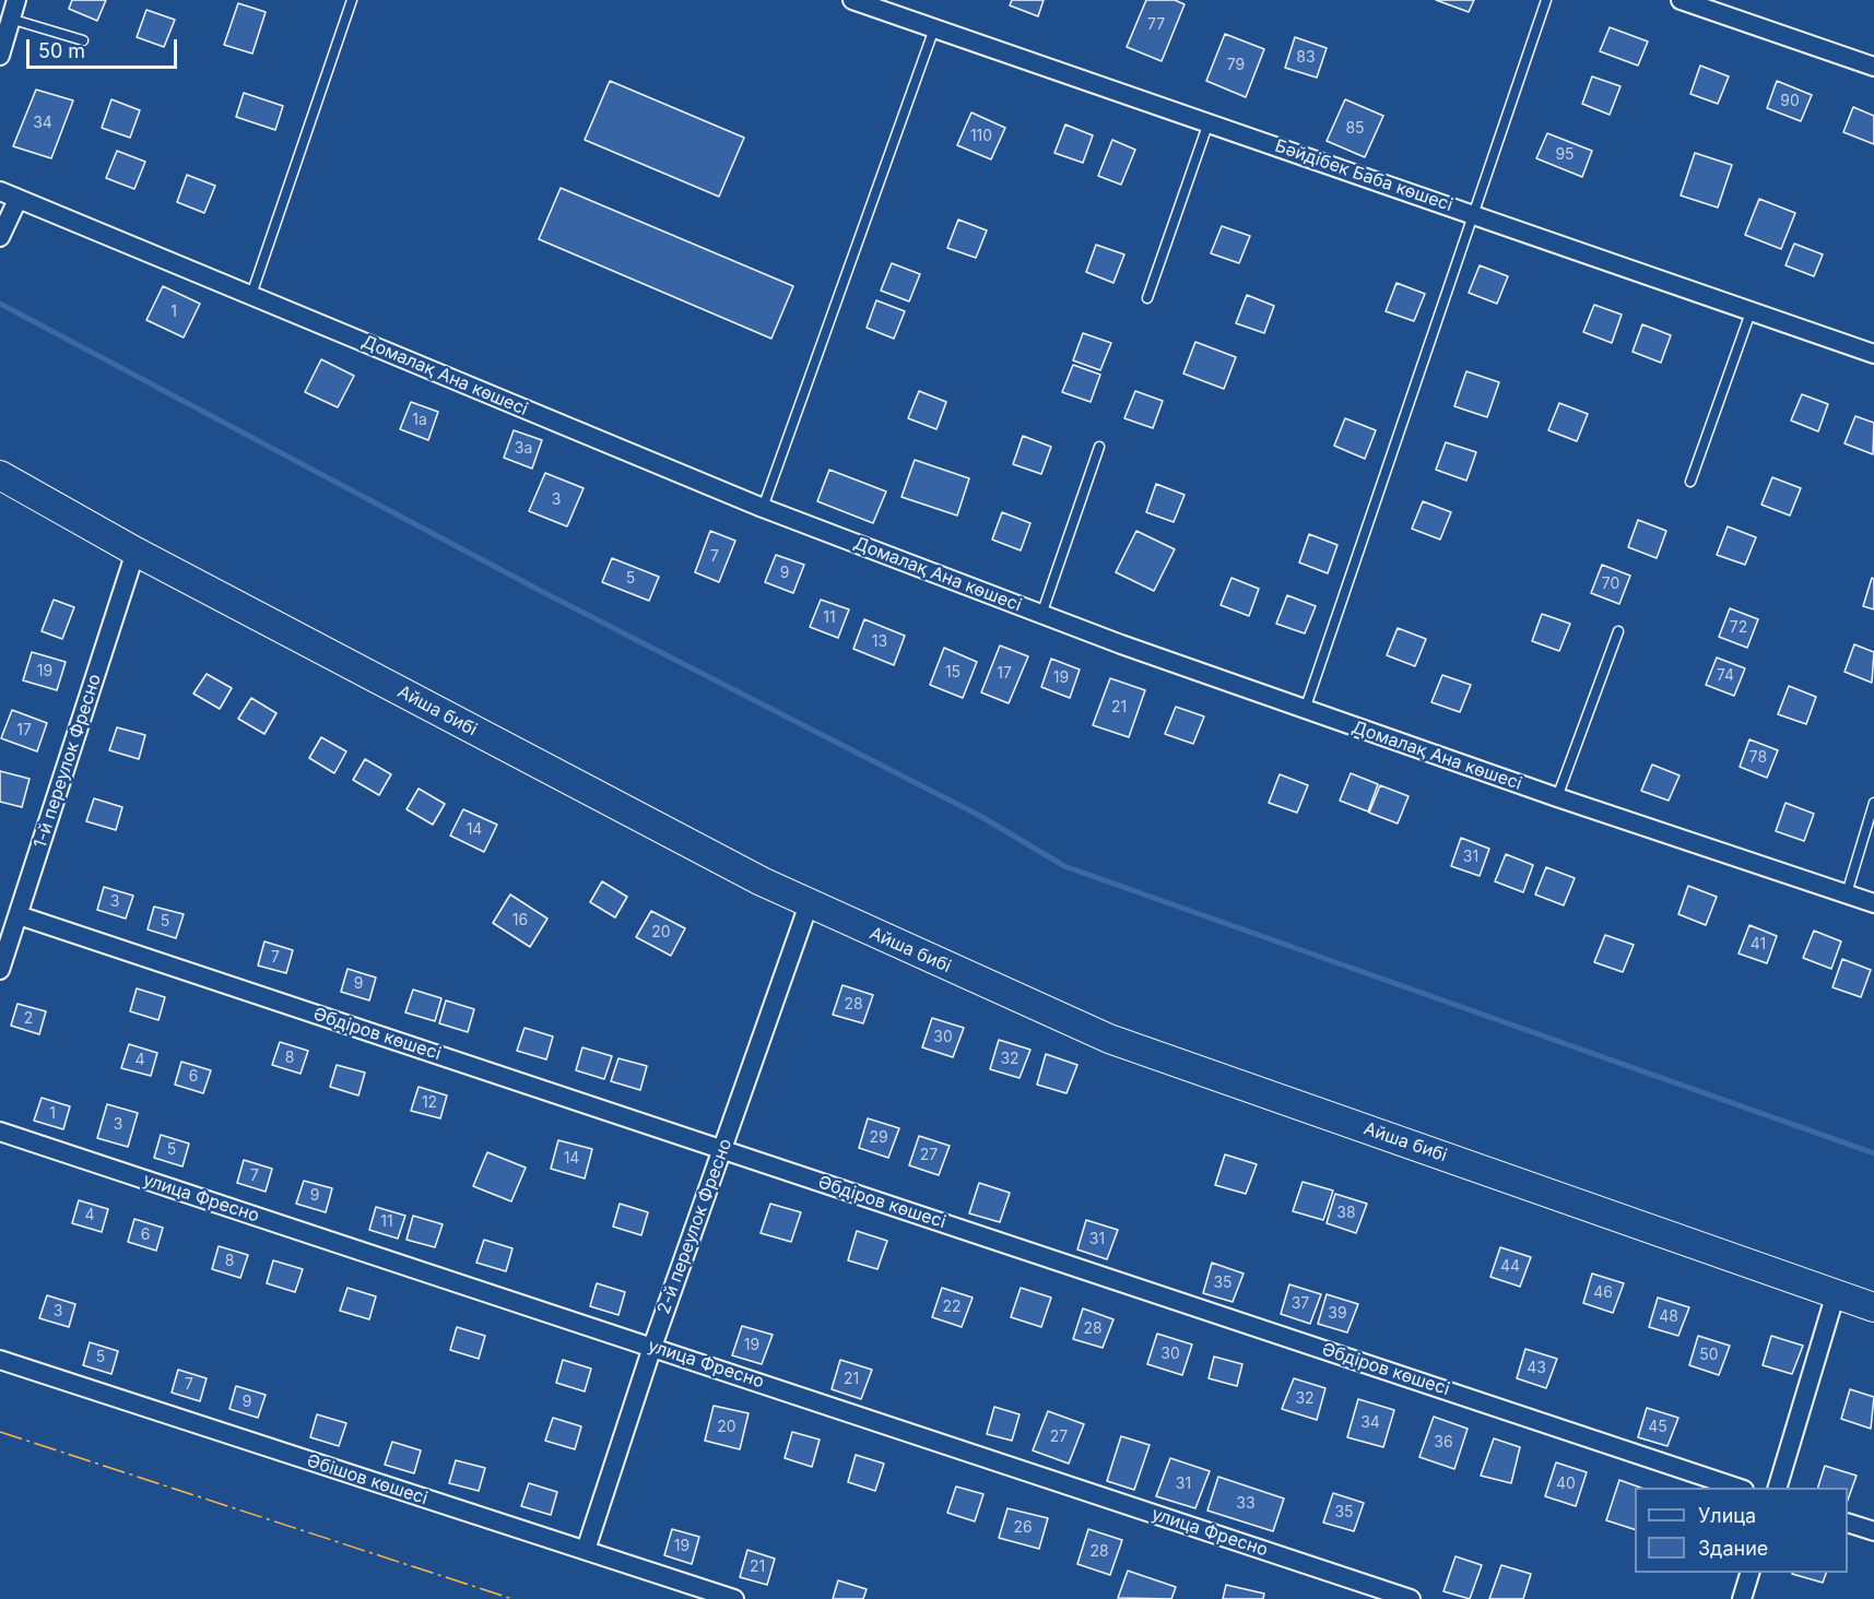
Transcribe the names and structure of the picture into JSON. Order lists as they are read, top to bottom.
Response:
{
  "streets": {
    "main road": ["Айша бибі"],
    "street": [
      "Бәйдібек Баба көшесі",
      "Домалақ Ана көшесі",
      "1-й переулок Фресно",
      "Әбдіров көшесі",
      "улица Фресно",
      "2-й переулок Фресно",
      "Әбішов көшесі"
    ]
  },
  "crossings": [
    ["Айша бибі", "1-й переулок Фресно"],
    ["Айша бибі", "2-й переулок Фресно"],
    ["1-й переулок Фресно", "Әбдіров көшесі"],
    ["Әбдіров көшесі", "2-й переулок Фресно"],
    ["улица Фресно", "2-й переулок Фресно"],
    ["2-й переулок Фресно", "Әбішов көшесі"]
  ],
  "house_numbers": [
    "77",
    "83",
    "79",
    "90",
    "34",
    "85",
    "110",
    "95",
    "1",
    "1а",
    "3а",
    "3",
    "7",
    "9",
    "5",
    "70",
    "11",
    "72",
    "13",
    "19",
    "15",
    "17",
    "74",
    "19",
    "21",
    "17",
    "78",
    "14",
    "31",
    "3",
    "16",
    "5",
    "20",
    "41",
    "7",
    "9",
    "28",
    "2",
    "30",
    "8",
    "32",
    "4",
    "6",
    "12",
    "1",
    "3",
    "29",
    "5",
    "27",
    "14",
    "7",
    "9",
    "38",
    "4",
    "11",
    "6",
    "31",
    "8",
    "44",
    "35",
    "46",
    "37",
    "22",
    "3",
    "39",
    "48",
    "28",
    "19",
    "30",
    "50",
    "5",
    "43",
    "21",
    "7",
    "32",
    "9",
    "34",
    "20",
    "45",
    "27",
    "36",
    "31",
    "40",
    "33",
    "35",
    "26",
    "19",
    "28",
    "21"
  ],
  "legend": ["Улица", "Здание"],
  "scale_bar": "50 m"
}
